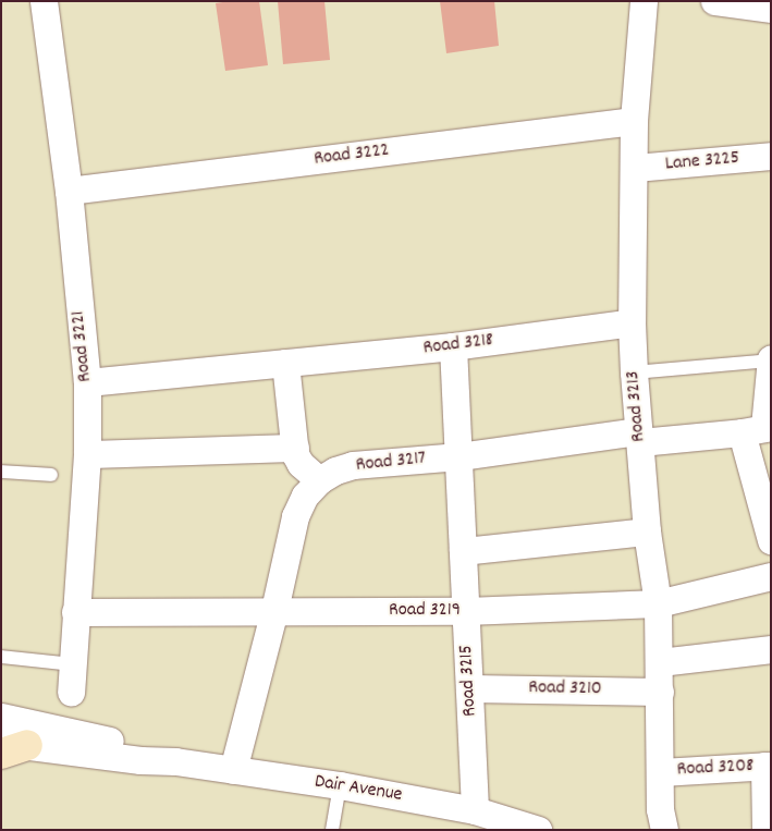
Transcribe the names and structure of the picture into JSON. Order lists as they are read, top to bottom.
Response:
{
  "streets": {
    "street": [
      "Road 3222",
      "Lane 3225",
      "Road 3218",
      "Road 3221",
      "Road 3213",
      "Road 3217",
      "Road 3219",
      "Road 3215",
      "Road 3210",
      "Road 3208",
      "Dair Avenue"
    ]
  },
  "crossings": [
    ["Road 3222", "Road 3221"],
    ["Road 3222", "Road 3213"],
    ["Lane 3225", "Road 3213"],
    ["Road 3218", "Road 3221"],
    ["Road 3218", "Road 3213"],
    ["Road 3218", "Road 3215"],
    ["Road 3221", "Road 3219"],
    ["Road 3213", "Road 3217"],
    ["Road 3213", "Road 3219"],
    ["Road 3213", "Road 3210"],
    ["Road 3213", "Road 3208"],
    ["Road 3217", "Road 3219"],
    ["Road 3217", "Road 3215"],
    ["Road 3217", "Dair Avenue"],
    ["Road 3219", "Road 3215"],
    ["Road 3215", "Road 3210"],
    ["Road 3215", "Dair Avenue"]
  ]
}
